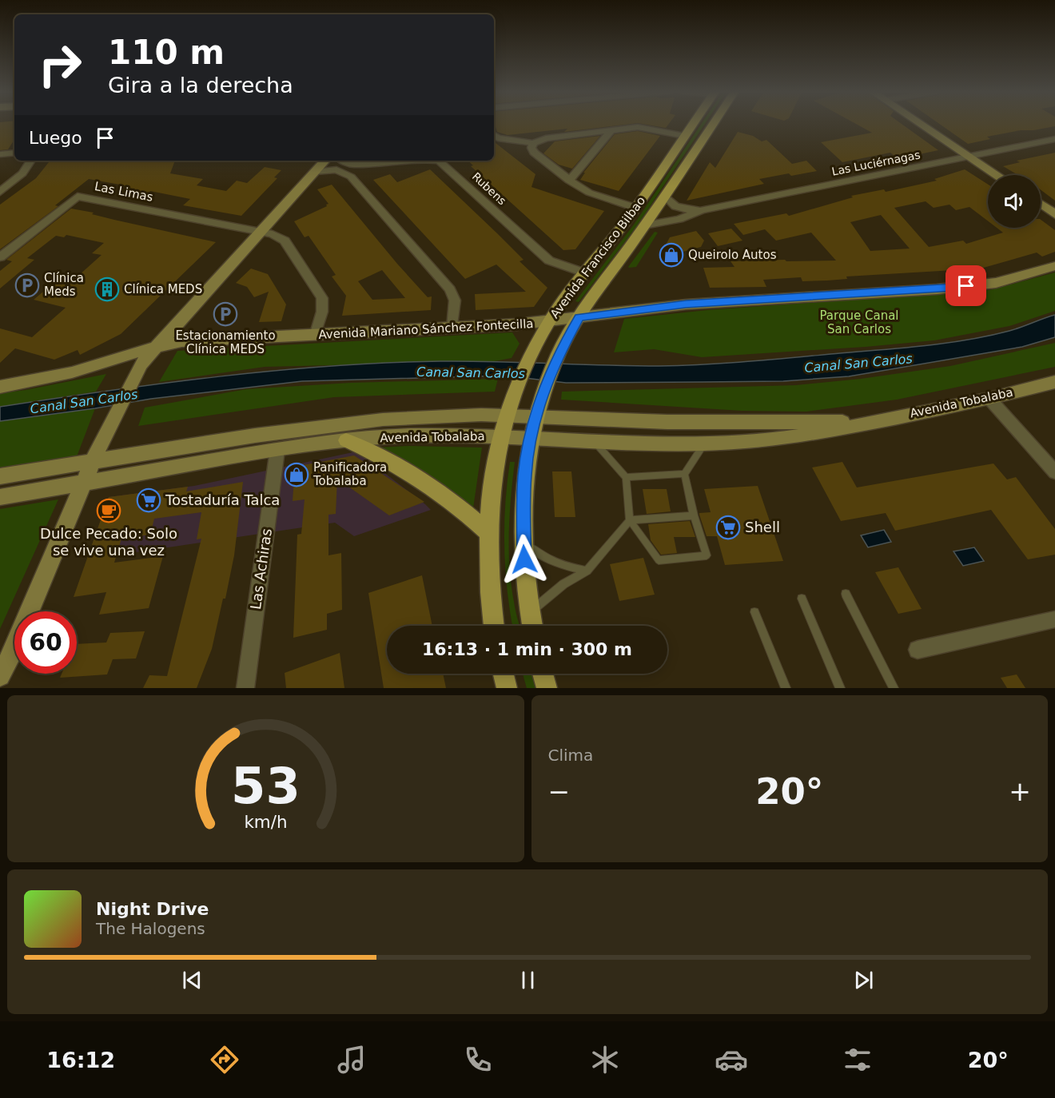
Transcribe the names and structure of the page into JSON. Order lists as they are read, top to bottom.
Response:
{
  "streets": {
    "main road": ["Avenida Francisco Bilbao", "Avenida Mariano Sánchez Fontecilla", "Avenida Tobalaba"],
    "street": [
      "Las Luciérnagas",
      "Rubens",
      "Las Limas",
      "Las Achiras"
    ]
  },
  "crossings": [
    ["Las Luciérnagas", "Avenida Francisco Bilbao"],
    ["Rubens", "Avenida Francisco Bilbao"],
    ["Las Limas", "Avenida Mariano Sánchez Fontecilla"],
    ["Avenida Francisco Bilbao", "Avenida Mariano Sánchez Fontecilla"],
    ["Avenida Francisco Bilbao", "Avenida Tobalaba"],
    ["Avenida Tobalaba", "Las Achiras"]
  ],
  "water": ["Canal San Carlos"],
  "parks": ["Parque Canal San Carlos"],
  "places": {
    "shop": ["Queirolo Autos", "Panificadora Tobalaba"],
    "parking": ["Clínica Meds", "Estacionamiento Clínica MEDS"],
    "building": ["Clínica MEDS"],
    "supermarket": ["Tostaduría Talca", "Shell"],
    "cafe": ["Dulce Pecado: Solo se vive una vez"]
  },
  "page": {
    "turn": ["110 m", "Gira a la derecha"],
    "then": "Luego",
    "limit": "60",
    "trip": "16:13 · 1 min · 300 m",
    "tile": "Clima",
    "heat": ["−", "20°", "+"],
    "song": ["Night Drive", "The Halogens"],
    "tabs": ["16:12", "20°"],
    "gauge": ["53", "km/h"]
  }
}
